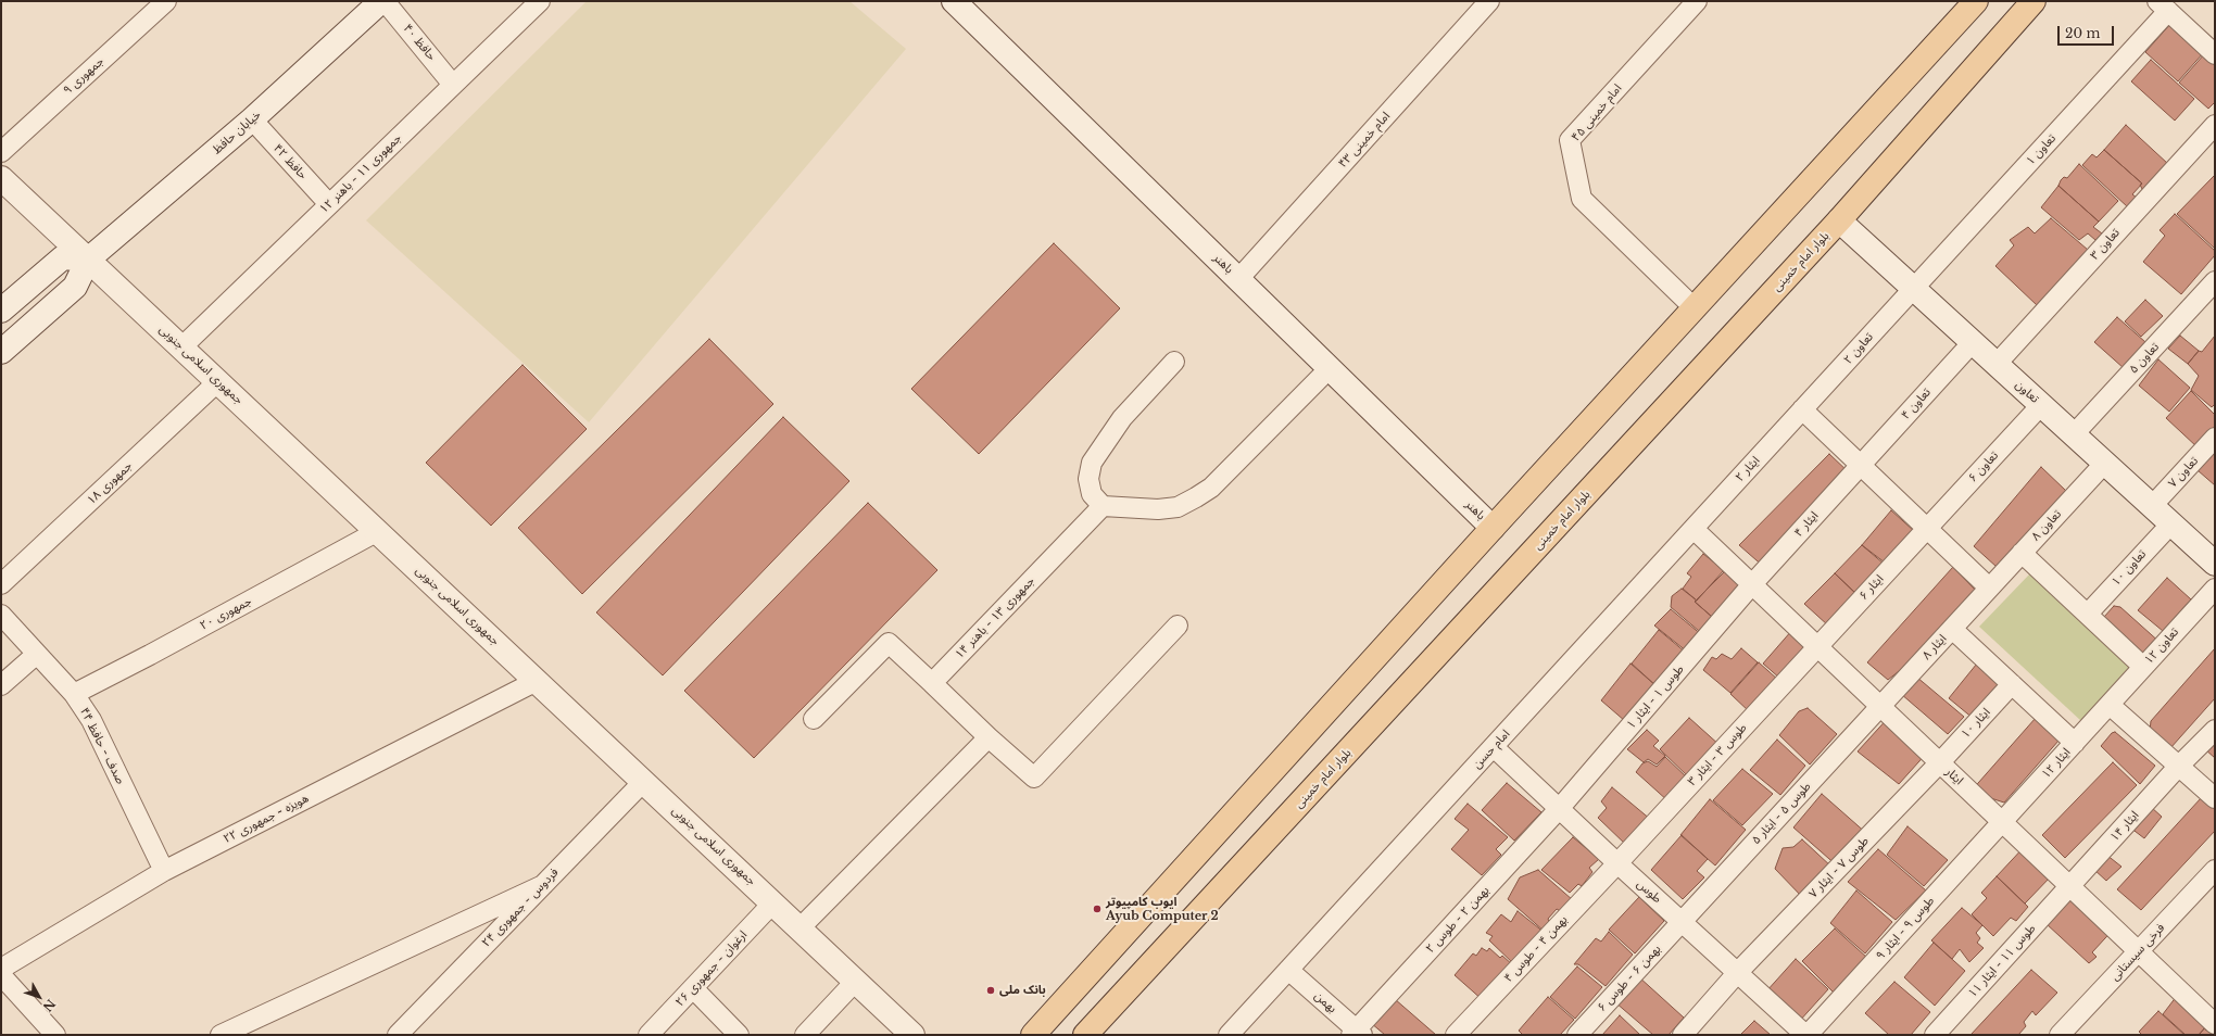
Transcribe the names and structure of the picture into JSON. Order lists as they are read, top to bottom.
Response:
{
  "streets": {
    "main road": [
      "خیابان حافظ",
      "بلوار امام خمینی",
      "باهنر",
      "جمهوری اسلامی جنوبی",
      "تعاون"
    ],
    "street": [
      "حافظ ۴۰",
      "جمهوری ۹",
      "امام خمینی ۴۵",
      "امام خمینی ۴۳",
      "تعاون ۱",
      "حافظ ۴۲",
      "جمهوری ۱۱ - باهنر ۱۲",
      "تعاون ۳",
      "تعاون ۲",
      "تعاون ۵",
      "تعاون ۴",
      "تعاون ۶",
      "ایثار ۲",
      "تعاون ۷",
      "جمهوری ۱۸",
      "ایثار ۴",
      "تعاون ۸",
      "تعاون ۱۰",
      "ایثار ۶",
      "جمهوری ۲۰",
      "جمهوری ۱۳ - باهنر ۱۴",
      "تعاون ۱۲",
      "ایثار ۸",
      "طوس ۱ - ایثار ۱",
      "ایثار ۱۰",
      "صدف - حافظ ۴۴",
      "امام حسن",
      "طوس ۳ - ایثار ۳",
      "ایثار ۱۲",
      "ایثار",
      "طوس ۵ - ایثار ۵",
      "هویزه - جمهوری ۲۲",
      "ایثار ۱۴",
      "طوس ۷ - ایثار ۷",
      "طوس",
      "فردوس - جمهوری ۲۴",
      "بهمن ۲ - طوس ۲",
      "طوس ۹ - ایثار ۹",
      "بهمن ۴ - طوس ۴",
      "فرخی سیستانی",
      "طوس ۱۱ - ایثار ۱۱",
      "ارغوان - جمهوری ۲۶",
      "بهمن ۶ - طوس ۶",
      "بهمن"
    ]
  },
  "crossings": [
    ["حافظ ۴۰", "خیابان حافظ"],
    ["حافظ ۴۰", "جمهوری ۱۱ - باهنر ۱۲"],
    ["خیابان حافظ", "حافظ ۴۲"],
    ["خیابان حافظ", "جمهوری اسلامی جنوبی"],
    ["امام خمینی ۴۳", "باهنر"],
    ["تعاون ۱", "تعاون ۲"],
    ["تعاون ۱", "تعاون"],
    ["حافظ ۴۲", "جمهوری ۱۱ - باهنر ۱۲"],
    ["جمهوری ۱۱ - باهنر ۱۲", "جمهوری اسلامی جنوبی"],
    ["تعاون ۳", "تعاون"],
    ["بلوار امام خمینی", "تعاون"],
    ["تعاون ۲", "تعاون"],
    ["تعاون ۲", "ایثار ۲"],
    ["تعاون ۵", "تعاون"],
    ["جمهوری اسلامی جنوبی", "جمهوری ۱۸"],
    ["جمهوری اسلامی جنوبی", "جمهوری ۲۰"],
    ["جمهوری اسلامی جنوبی", "هویزه - جمهوری ۲۲"],
    ["جمهوری اسلامی جنوبی", "فردوس - جمهوری ۲۴"],
    ["جمهوری اسلامی جنوبی", "ارغوان - جمهوری ۲۶"],
    ["تعاون", "تعاون ۴"],
    ["تعاون", "تعاون ۶"],
    ["تعاون", "تعاون ۷"],
    ["تعاون", "تعاون ۸"],
    ["تعاون", "تعاون ۱۰"],
    ["تعاون ۴", "ایثار ۴"],
    ["تعاون ۶", "ایثار ۶"],
    ["ایثار ۲", "امام حسن"],
    ["ایثار ۲", "ایثار"],
    ["ایثار ۴", "طوس ۱ - ایثار ۱"],
    ["ایثار ۴", "ایثار"],
    ["تعاون ۸", "ایثار ۸"],
    ["ایثار ۶", "طوس ۳ - ایثار ۳"],
    ["ایثار ۶", "ایثار"],
    ["جمهوری ۲۰", "صدف - حافظ ۴۴"],
    ["تعاون ۱۲", "ایثار ۱۲"],
    ["ایثار ۸", "ایثار"],
    ["ایثار ۸", "طوس ۵ - ایثار ۵"],
    ["طوس ۱ - ایثار ۱", "ایثار"],
    ["طوس ۱ - ایثار ۱", "طوس"],
    ["طوس ۱ - ایثار ۱", "بهمن ۲ - طوس ۲"],
    ["ایثار ۱۰", "ایثار"],
    ["ایثار ۱۰", "طوس ۷ - ایثار ۷"],
    ["صدف - حافظ ۴۴", "هویزه - جمهوری ۲۲"],
    ["امام حسن", "ایثار"],
    ["امام حسن", "طوس"],
    ["امام حسن", "بهمن"],
    ["طوس ۳ - ایثار ۳", "ایثار"],
    ["طوس ۳ - ایثار ۳", "طوس"],
    ["طوس ۳ - ایثار ۳", "بهمن ۴ - طوس ۴"],
    ["ایثار ۱۲", "ایثار"],
    ["ایثار ۱۲", "طوس ۹ - ایثار ۹"],
    ["ایثار", "طوس ۵ - ایثار ۵"],
    ["ایثار", "ایثار ۱۴"],
    ["ایثار", "طوس ۷ - ایثار ۷"],
    ["ایثار", "طوس ۹ - ایثار ۹"],
    ["ایثار", "فرخی سیستانی"],
    ["ایثار", "طوس ۱۱ - ایثار ۱۱"],
    ["طوس ۵ - ایثار ۵", "طوس"],
    ["طوس ۵ - ایثار ۵", "بهمن ۶ - طوس ۶"],
    ["ایثار ۱۴", "طوس ۱۱ - ایثار ۱۱"],
    ["طوس ۷ - ایثار ۷", "طوس"],
    ["طوس", "بهمن ۲ - طوس ۲"],
    ["طوس", "طوس ۹ - ایثار ۹"],
    ["طوس", "بهمن ۴ - طوس ۴"],
    ["طوس", "بهمن ۶ - طوس ۶"],
    ["بهمن ۲ - طوس ۲", "بهمن"]
  ],
  "places": ["ایوب کامپیوتر Ayub Computer 2", "بانک ملی"],
  "scale_bar": "20 m",
  "north": "bottom right"
}
